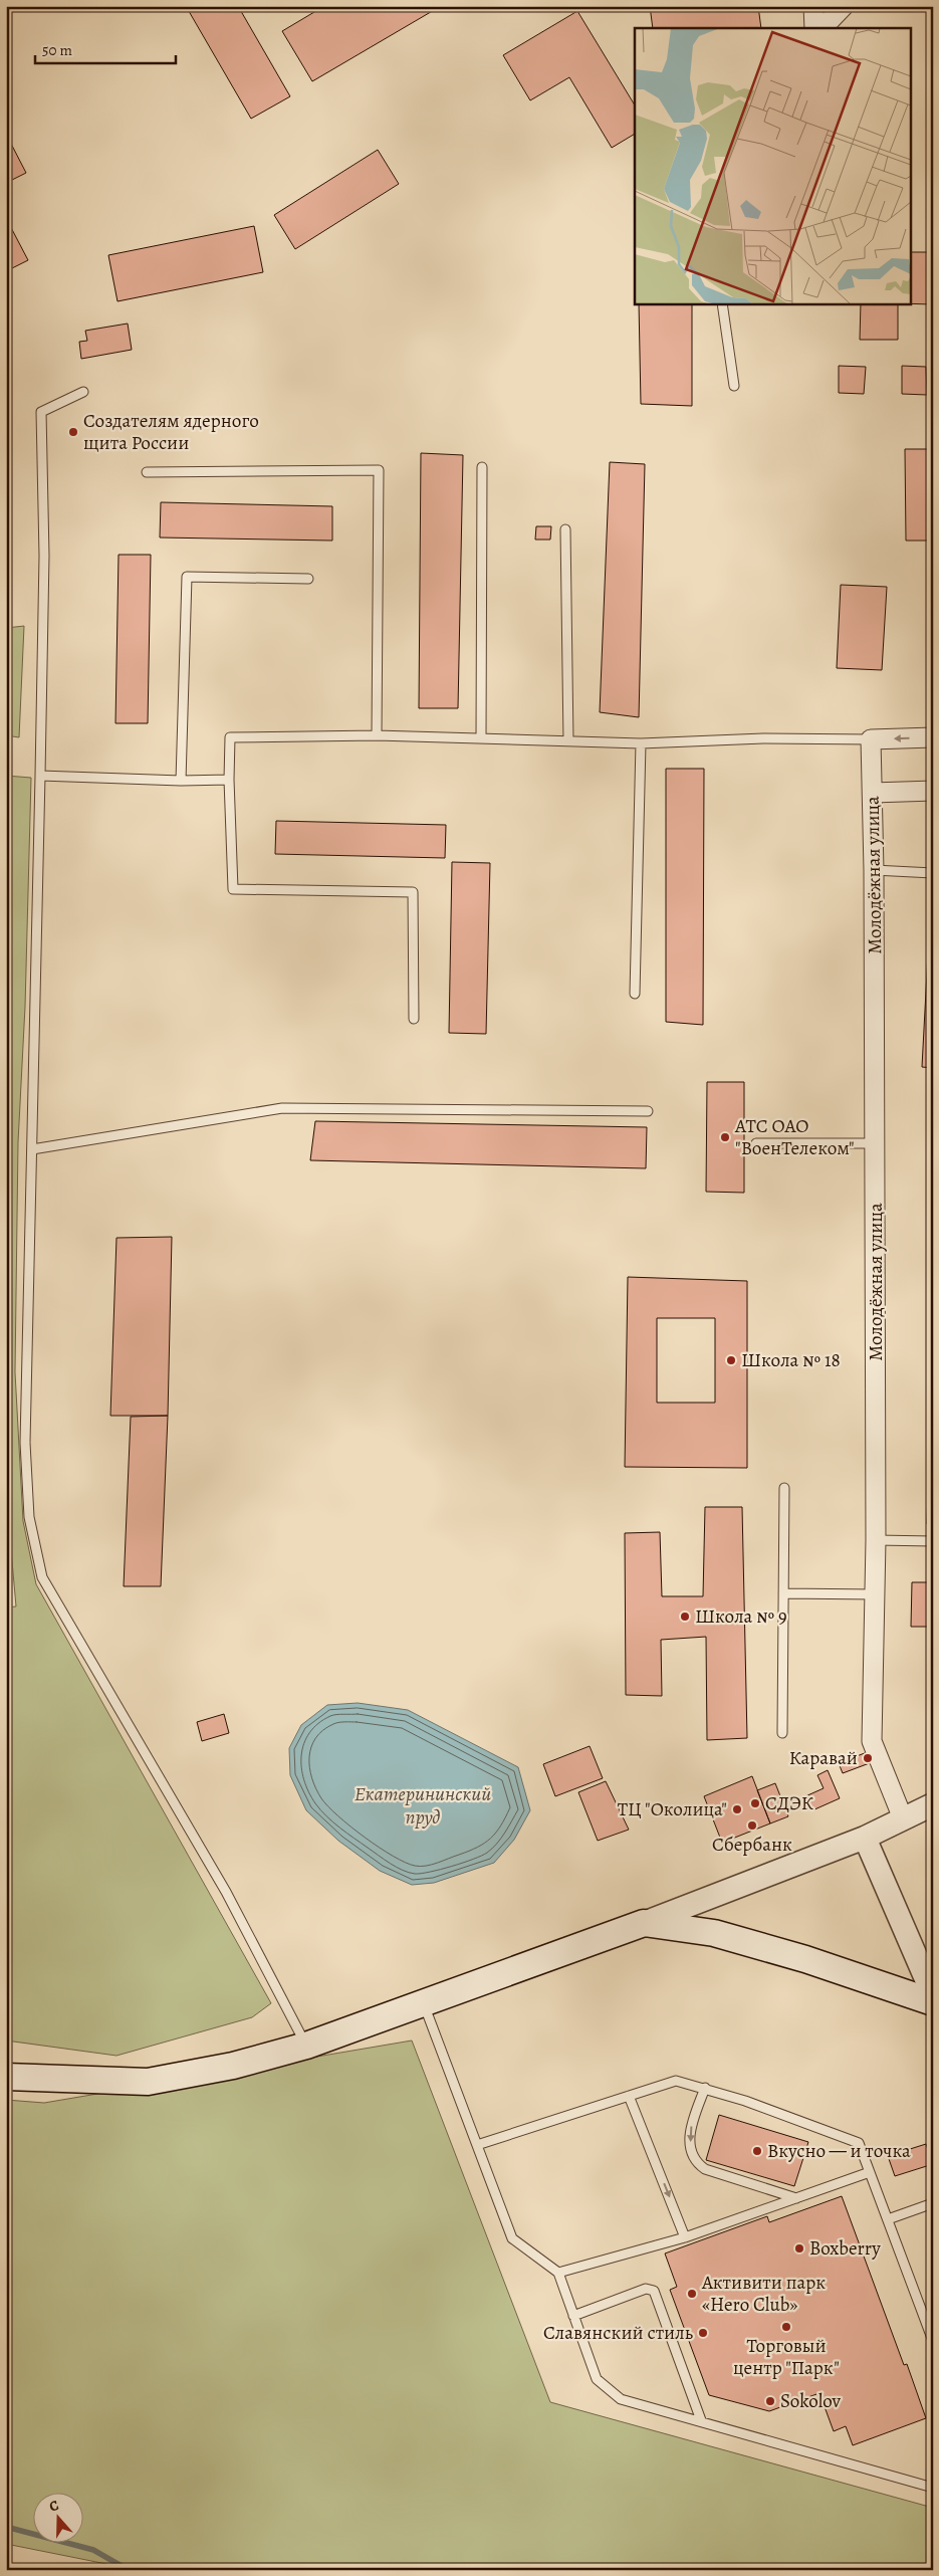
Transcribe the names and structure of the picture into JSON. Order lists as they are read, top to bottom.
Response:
{
  "streets": {
    "street": ["Молодёжная улица"]
  },
  "water": ["Екатерининский пруд"],
  "places": [
    "Создателям ядерного щита России",
    "АТС ОАО \"ВоенТелеком\"",
    "Школа № 18",
    "Школа № 9",
    "Каравай",
    "СДЭК",
    "ТЦ \"Околица\"",
    "Сбербанк",
    "Вкусно — и точка",
    "Boxberry",
    "Активити парк «Hero Club»",
    "Торговый центр \"Парк\"",
    "Славянский стиль",
    "Sokolov"
  ],
  "scale_bar": "50 m",
  "north": "top"
}
